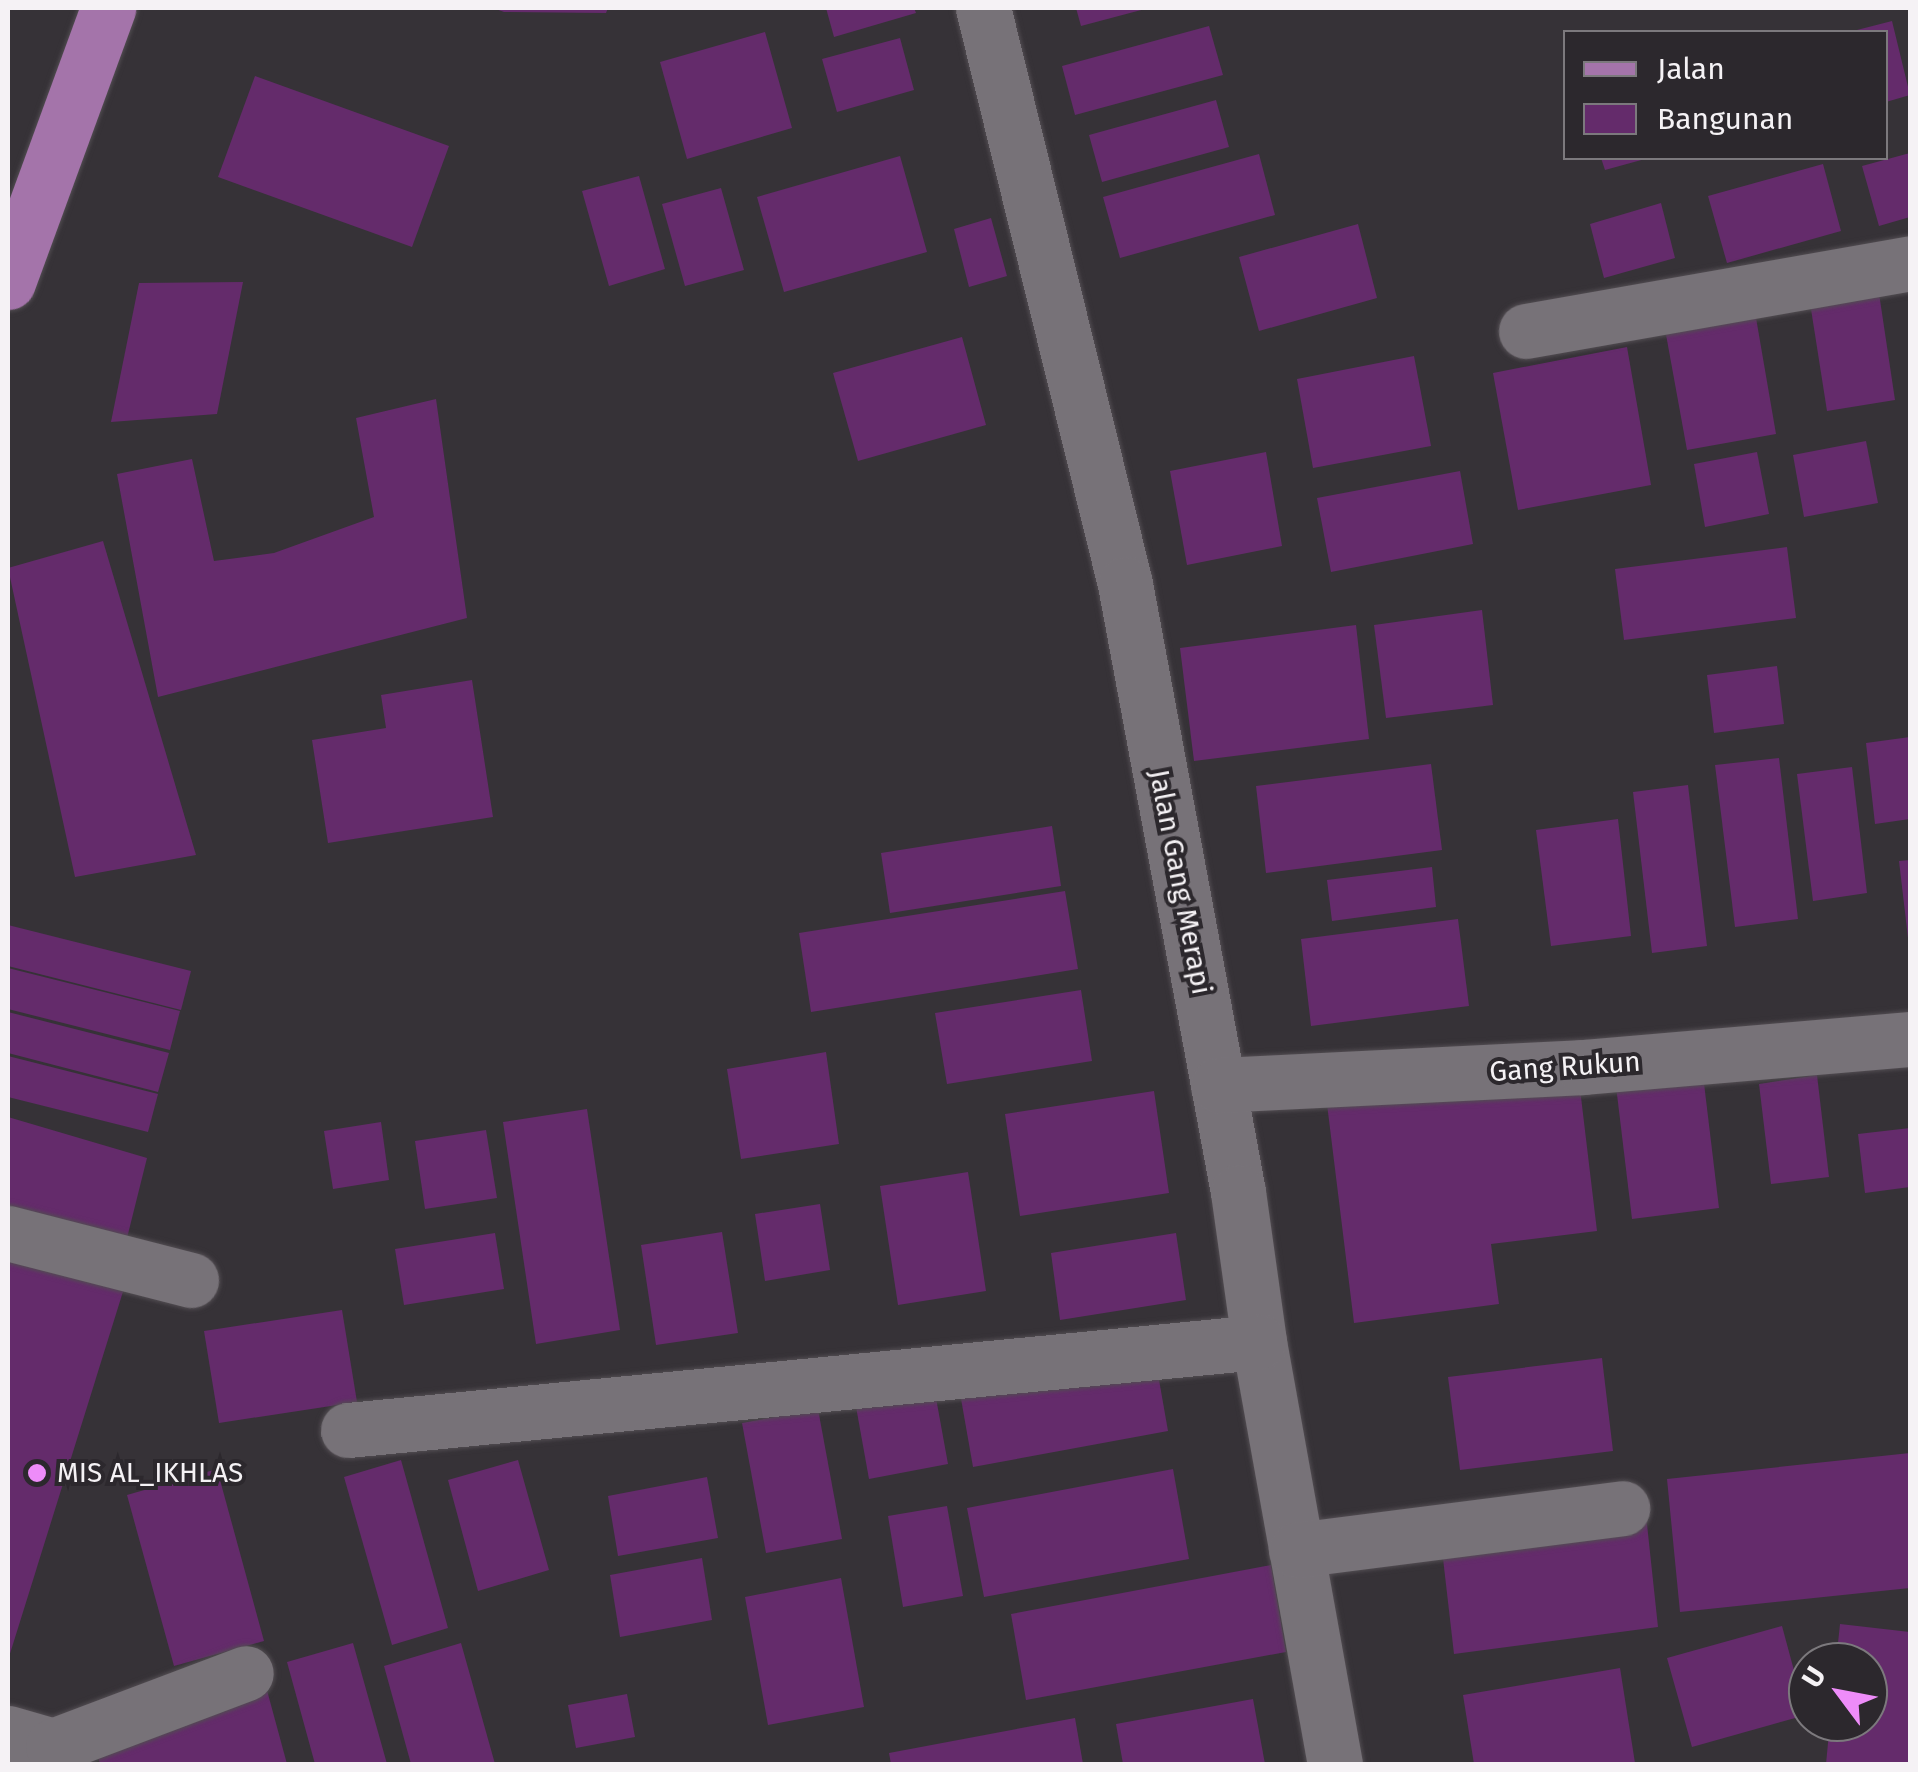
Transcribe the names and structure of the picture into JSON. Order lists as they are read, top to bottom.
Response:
{
  "streets": {
    "street": ["Jalan Gang Merapi", "Gang Rukun"]
  },
  "crossings": [
    ["Jalan Gang Merapi", "Gang Rukun"]
  ],
  "places": ["MIS AL_IKHLAS"],
  "legend": ["Jalan", "Bangunan"],
  "north": "top left"
}
